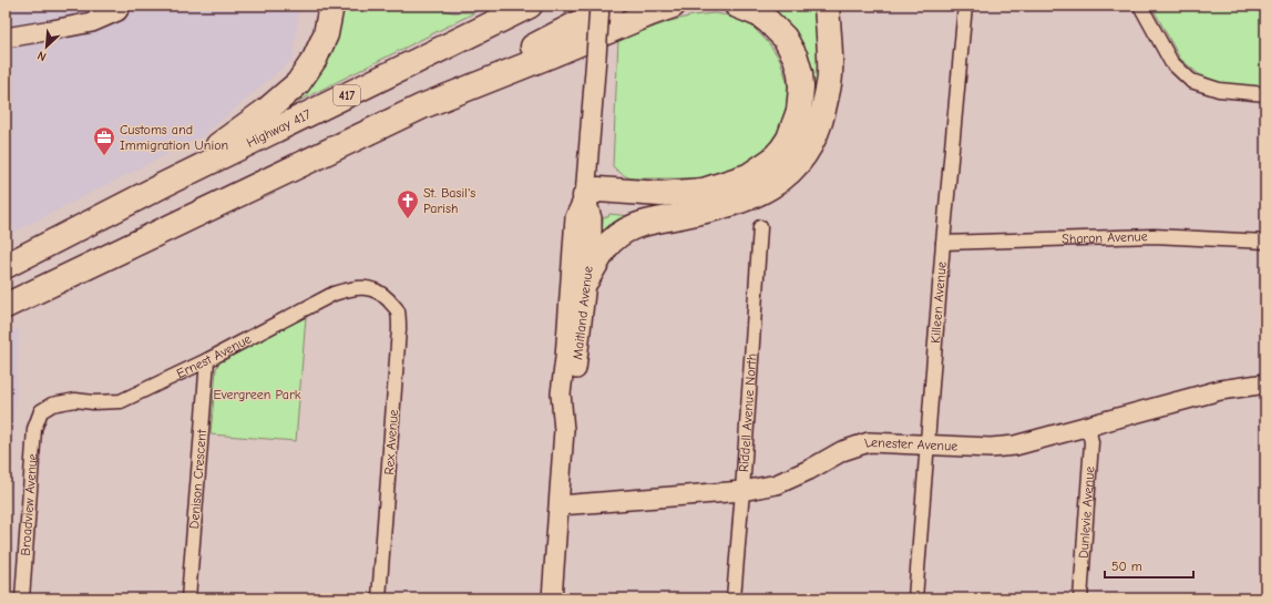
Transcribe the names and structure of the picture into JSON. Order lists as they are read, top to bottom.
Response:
{
  "streets": {
    "highway": ["417", "Highway 417"],
    "street": [
      "Sharon Avenue",
      "Killeen Avenue",
      "Maitland Avenue",
      "Ernest Avenue",
      "Riddell Avenue North",
      "Rex Avenue",
      "Lenester Avenue",
      "Denison Crescent",
      "Broadview Avenue",
      "Dunlevie Avenue"
    ]
  },
  "crossings": [
    ["Sharon Avenue", "Killeen Avenue"],
    ["Killeen Avenue", "Lenester Avenue"],
    ["Maitland Avenue", "Lenester Avenue"],
    ["Ernest Avenue", "Rex Avenue"],
    ["Ernest Avenue", "Denison Crescent"],
    ["Ernest Avenue", "Broadview Avenue"],
    ["Riddell Avenue North", "Lenester Avenue"],
    ["Lenester Avenue", "Dunlevie Avenue"]
  ],
  "parks": ["Evergreen Park"],
  "places": {
    "office": ["Customs and Immigration Union"],
    "church": ["St. Basil's Parish"]
  },
  "scale_bar": "50 m",
  "north": "bottom left"
}
